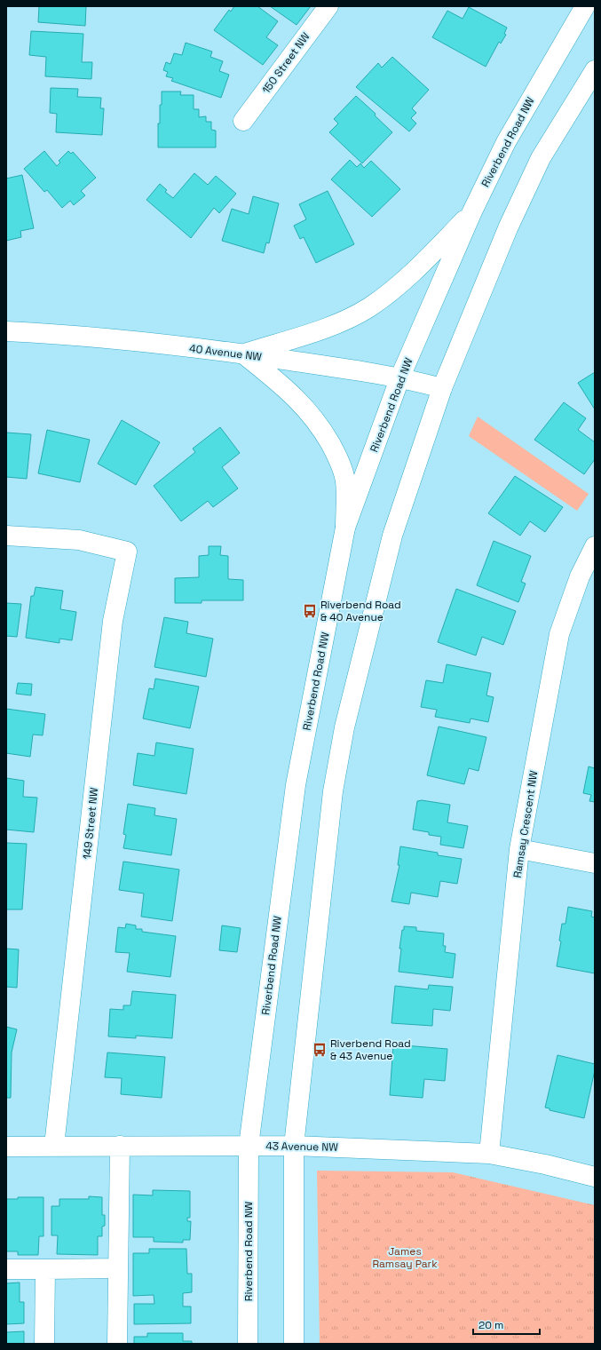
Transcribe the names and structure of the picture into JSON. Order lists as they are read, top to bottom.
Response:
{
  "streets": {
    "street": [
      "150 Street NW",
      "Riverbend Road NW",
      "40 Avenue NW",
      "149 Street NW",
      "Ramsay Crescent NW",
      "43 Avenue NW"
    ]
  },
  "crossings": [
    ["Riverbend Road NW", "40 Avenue NW"],
    ["Riverbend Road NW", "43 Avenue NW"],
    ["149 Street NW", "43 Avenue NW"],
    ["Ramsay Crescent NW", "43 Avenue NW"]
  ],
  "parks": ["James Ramsay Park"],
  "places": {
    "bus stop": ["Riverbend Road & 40 Avenue", "Riverbend Road & 43 Avenue"]
  },
  "scale_bar": "20 m"
}
